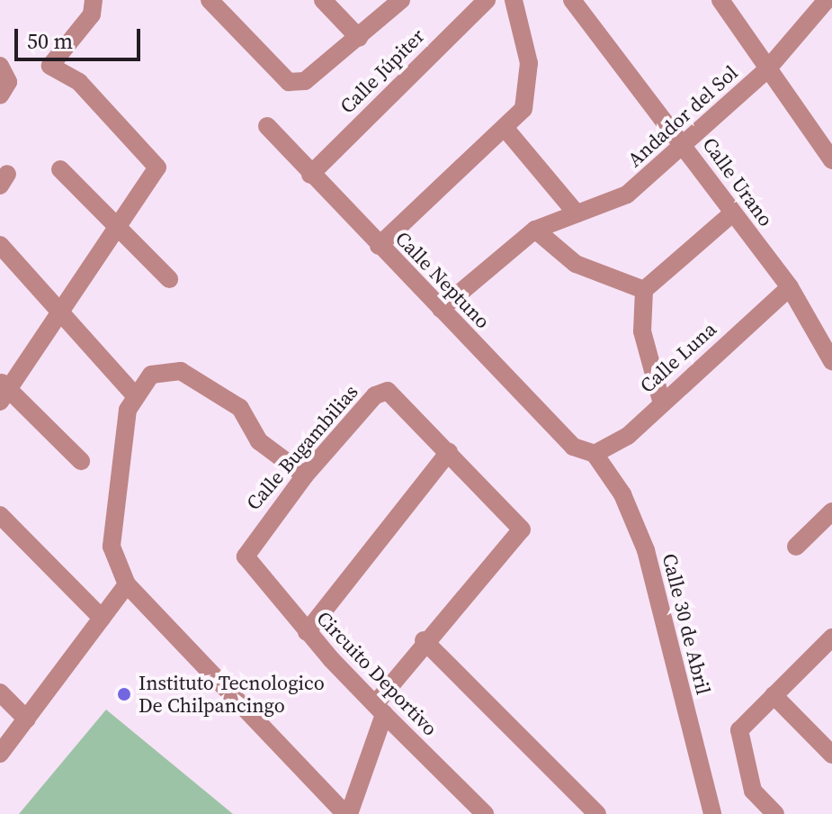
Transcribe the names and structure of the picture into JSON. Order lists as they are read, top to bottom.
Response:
{
  "streets": {
    "street": [
      "Calle Júpiter",
      "Andador del Sol",
      "Calle Urano",
      "Calle Neptuno",
      "Calle Luna",
      "Calle Bugambilias",
      "Calle 30 de Abril",
      "Circuito Deportivo"
    ]
  },
  "crossings": [
    ["Calle Júpiter", "Calle Neptuno"],
    ["Andador del Sol", "Calle Urano"],
    ["Andador del Sol", "Calle Neptuno"],
    ["Calle Urano", "Calle Luna"],
    ["Calle Neptuno", "Calle Luna"],
    ["Calle Neptuno", "Calle 30 de Abril"],
    ["Calle Luna", "Calle 30 de Abril"],
    ["Calle Bugambilias", "Circuito Deportivo"]
  ],
  "places": ["Instituto Tecnologico De Chilpancingo"],
  "scale_bar": "50 m"
}
